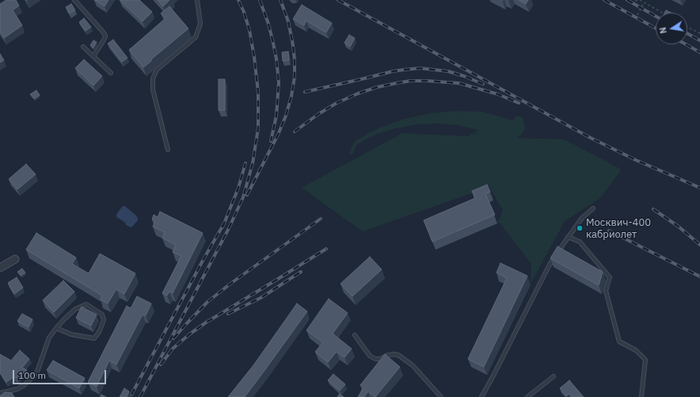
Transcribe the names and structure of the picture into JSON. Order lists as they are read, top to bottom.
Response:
{
  "places": ["Москвич-400 кабриолет"],
  "scale_bar": "100 m",
  "north": "left"
}
